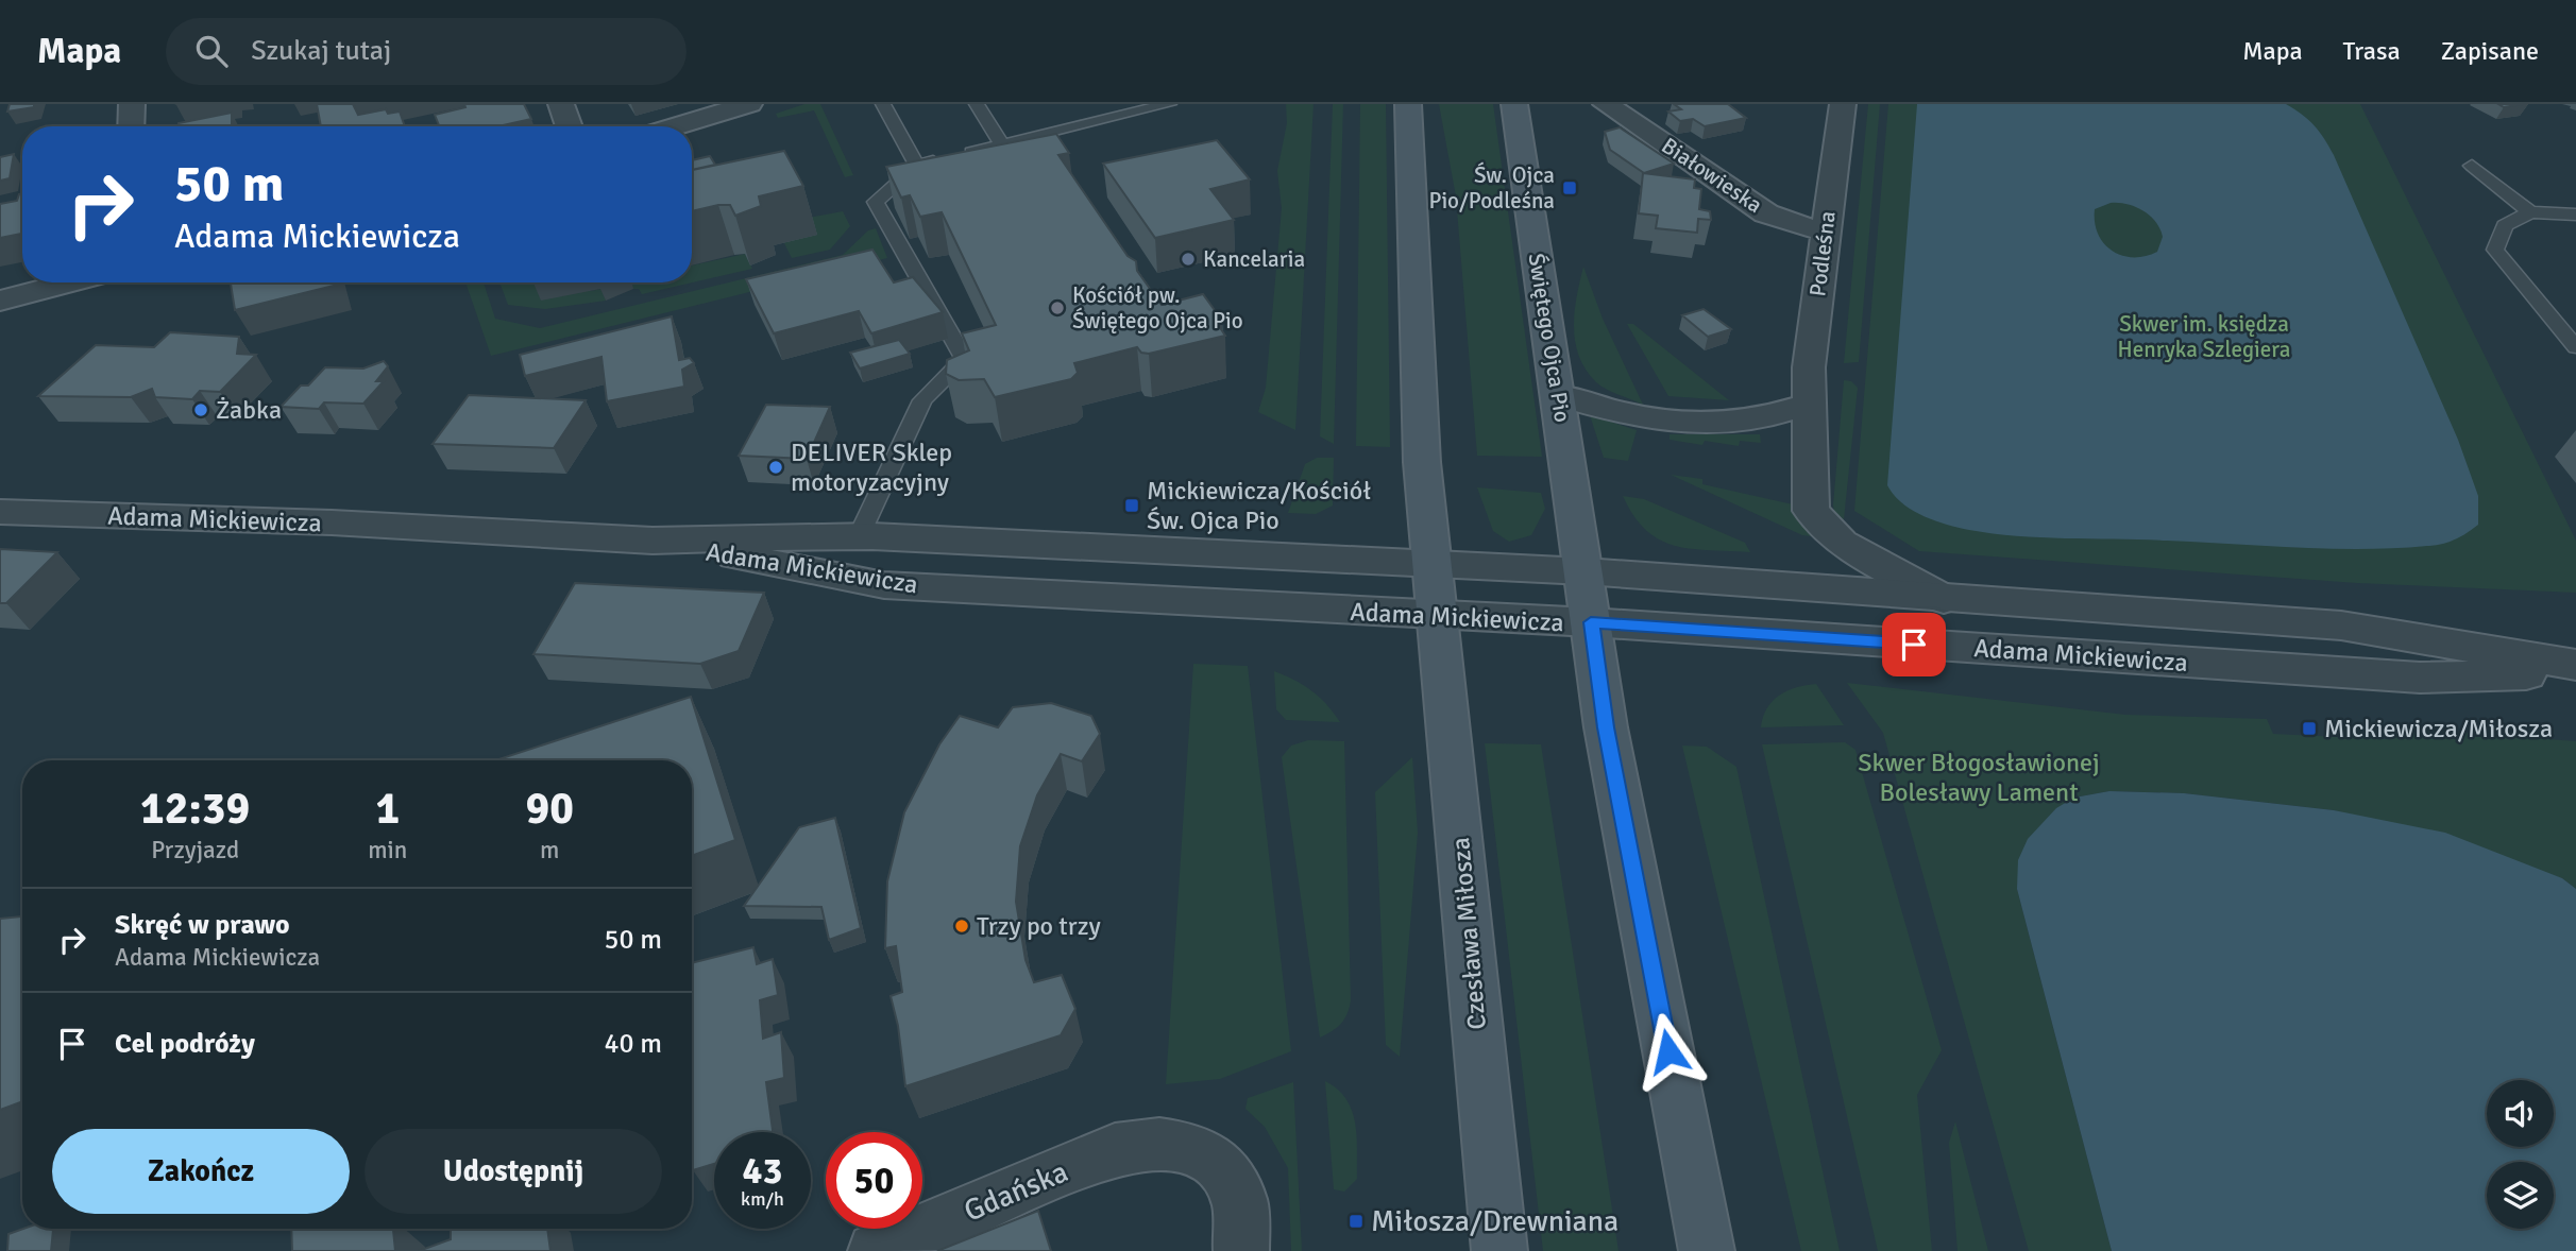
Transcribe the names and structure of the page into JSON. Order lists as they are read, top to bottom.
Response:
{
  "streets": {
    "main road": ["Świętego Ojca Pio", "Czesława Miłosza"],
    "street": [
      "Białowieska",
      "Podleśna",
      "Adama Mickiewicza",
      "Gdańska"
    ]
  },
  "crossings": [
    ["Białowieska", "Podleśna"],
    ["Podleśna", "Adama Mickiewicza"],
    ["Świętego Ojca Pio", "Adama Mickiewicza"],
    ["Adama Mickiewicza", "Czesława Miłosza"]
  ],
  "parks": ["Skwer im. księdza Henryka Szlegiera", "Skwer Błogosławionej Bolesławy Lament"],
  "places": {
    "transit": [
      "Św. Ojca Pio/Podleśna",
      "Mickiewicza/Kościół Św. Ojca Pio",
      "Mickiewicza/Miłosza",
      "Miłosza/Drewniana"
    ],
    "other": [
      "Kancelaria",
      "Kościół pw. Świętego Ojca Pio",
      "Żabka",
      "DELIVER Sklep motoryzacyjny",
      "Trzy po trzy"
    ]
  },
  "page": {
    "header": "Mapa",
    "search": "Szukaj tutaj",
    "nav": ["Mapa", "Trasa", "Zapisane"],
    "turn": ["50 m", "Adama Mickiewicza"],
    "eta": [
      "12:39",
      "Przyjazd",
      "1",
      "min",
      "90",
      "m"
    ],
    "list": [
      {
        "name": "Skręć w prawo",
        "note": "Adama Mickiewicza",
        "value": "50 m"
      },
      {
        "name": "Cel podróży",
        "value": "40 m"
      }
    ],
    "buttons": ["Zakończ", "Udostępnij"],
    "speed": "43 km/h",
    "limit": "50"
  }
}
